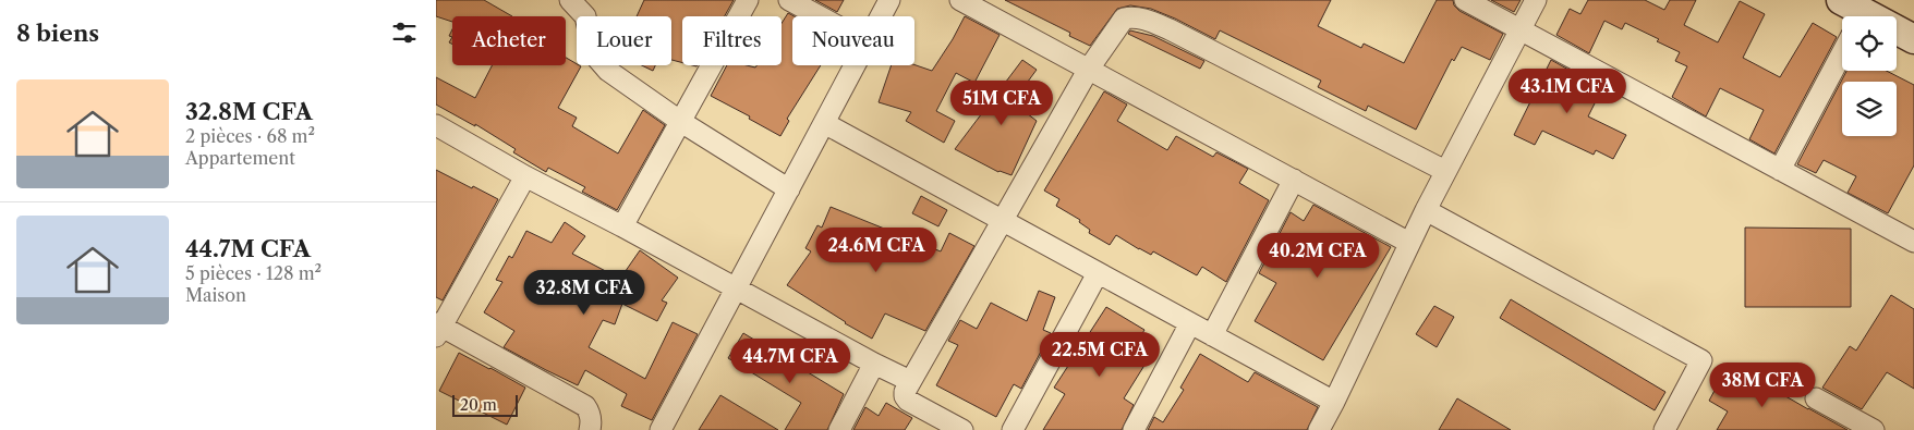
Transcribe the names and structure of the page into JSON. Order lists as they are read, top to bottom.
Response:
{
  "scale_bar": "20 m",
  "page": {
    "heading": "8 biens",
    "chip": [
      "Acheter",
      "Louer",
      "Filtres",
      "Nouveau"
    ],
    "list": [
      {
        "name": "32.8M CFA",
        "note": "2 pièces · 68 m² · Appartement"
      },
      {
        "name": "44.7M CFA",
        "note": "5 pièces · 128 m² · Maison"
      }
    ],
    "price": [
      "43.1M CFA",
      "51M CFA",
      "24.6M CFA",
      "40.2M CFA",
      "32.8M CFA",
      "22.5M CFA",
      "44.7M CFA",
      "38M CFA"
    ],
    "scale": "20 m"
  }
}
